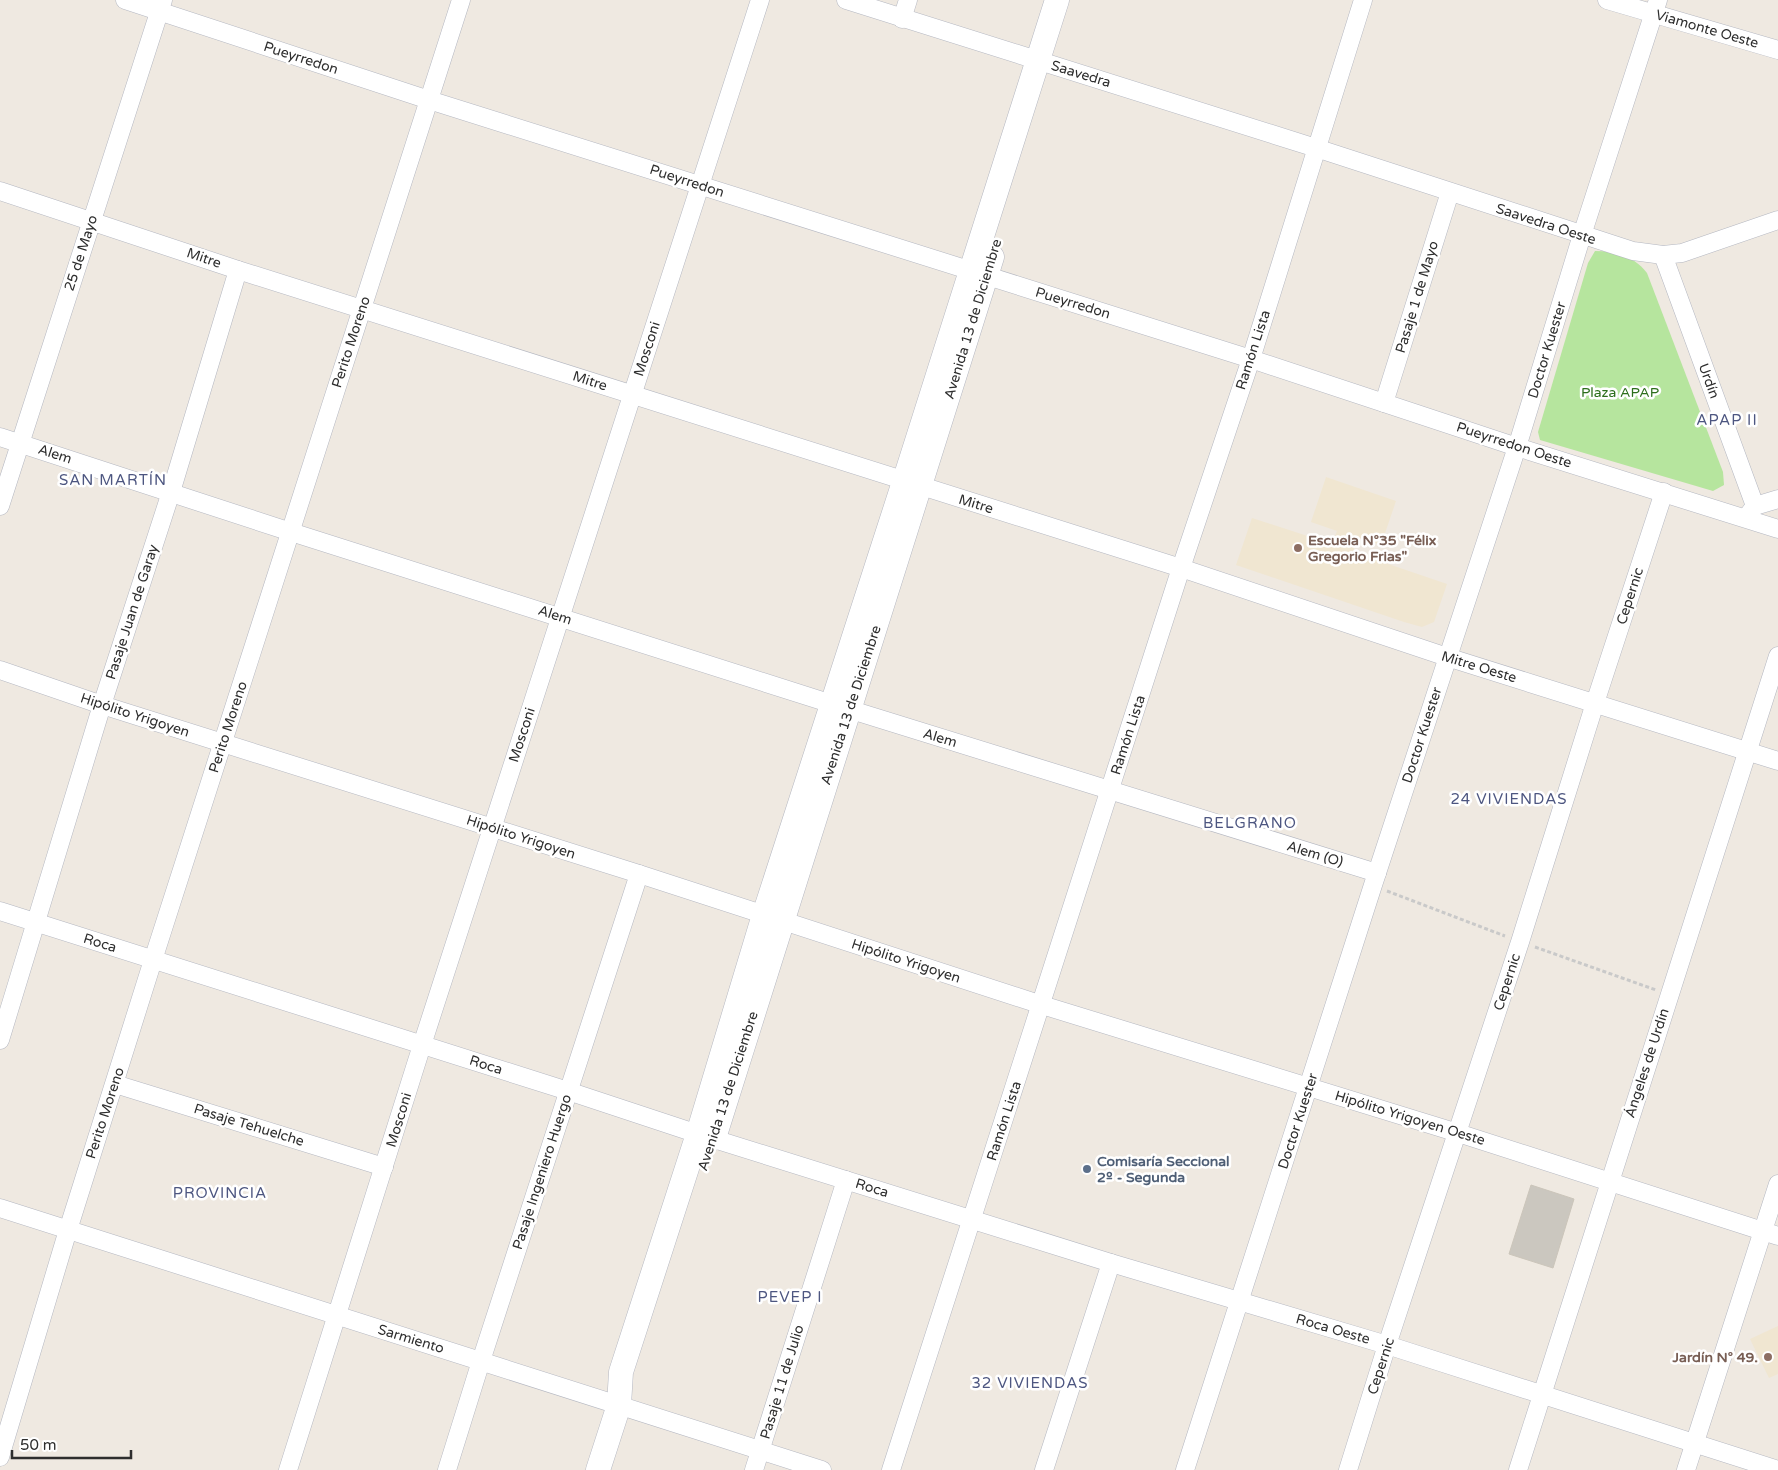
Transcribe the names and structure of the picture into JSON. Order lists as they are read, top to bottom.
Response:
{
  "streets": {
    "street": [
      "Viamonte Oeste",
      "Pueyrredon",
      "Saavedra",
      "Saavedra Oeste",
      "25 de Mayo",
      "Mitre",
      "Pasaje 1 de Mayo",
      "Avenida 13 de Diciembre",
      "Perito Moreno",
      "Mosconi",
      "Ramón Lista",
      "Doctor Kuester",
      "Urdín",
      "Pueyrredon Oeste",
      "Alem",
      "Cepernic",
      "Pasaje Juan de Garay",
      "Mitre Oeste",
      "Hipólito Yrigoyen",
      "Alem (O)",
      "Roca",
      "Ángeles de Urdín",
      "Hipólito Yrigoyen Oeste",
      "Pasaje Tehuelche",
      "Pasaje Ingeniero Huergo",
      "Roca Oeste",
      "Sarmiento",
      "Pasaje 11 de Julio"
    ]
  },
  "crossings": [
    ["Viamonte Oeste", "Doctor Kuester"],
    ["Pueyrredon", "25 de Mayo"],
    ["Pueyrredon", "Avenida 13 de Diciembre"],
    ["Pueyrredon", "Perito Moreno"],
    ["Pueyrredon", "Mosconi"],
    ["Pueyrredon", "Ramón Lista"],
    ["Pueyrredon", "Pueyrredon Oeste"],
    ["Saavedra", "Saavedra Oeste"],
    ["Saavedra", "Avenida 13 de Diciembre"],
    ["Saavedra", "Ramón Lista"],
    ["Saavedra Oeste", "Pasaje 1 de Mayo"],
    ["Saavedra Oeste", "Ramón Lista"],
    ["Saavedra Oeste", "Doctor Kuester"],
    ["Saavedra Oeste", "Urdín"],
    ["25 de Mayo", "Mitre"],
    ["25 de Mayo", "Alem"],
    ["Mitre", "Avenida 13 de Diciembre"],
    ["Mitre", "Perito Moreno"],
    ["Mitre", "Mosconi"],
    ["Mitre", "Ramón Lista"],
    ["Mitre", "Pasaje Juan de Garay"],
    ["Mitre", "Mitre Oeste"],
    ["Pasaje 1 de Mayo", "Pueyrredon Oeste"],
    ["Avenida 13 de Diciembre", "Alem"],
    ["Avenida 13 de Diciembre", "Hipólito Yrigoyen"],
    ["Avenida 13 de Diciembre", "Roca"],
    ["Avenida 13 de Diciembre", "Sarmiento"],
    ["Perito Moreno", "Alem"],
    ["Perito Moreno", "Hipólito Yrigoyen"],
    ["Perito Moreno", "Roca"],
    ["Perito Moreno", "Pasaje Tehuelche"],
    ["Perito Moreno", "Sarmiento"],
    ["Mosconi", "Alem"],
    ["Mosconi", "Hipólito Yrigoyen"],
    ["Mosconi", "Roca"],
    ["Mosconi", "Pasaje Tehuelche"],
    ["Mosconi", "Sarmiento"],
    ["Ramón Lista", "Pueyrredon Oeste"],
    ["Ramón Lista", "Alem"],
    ["Ramón Lista", "Mitre Oeste"],
    ["Ramón Lista", "Hipólito Yrigoyen"],
    ["Ramón Lista", "Alem (O)"],
    ["Ramón Lista", "Roca"],
    ["Ramón Lista", "Hipólito Yrigoyen Oeste"],
    ["Ramón Lista", "Roca Oeste"],
    ["Doctor Kuester", "Pueyrredon Oeste"],
    ["Doctor Kuester", "Mitre Oeste"],
    ["Doctor Kuester", "Alem (O)"],
    ["Doctor Kuester", "Hipólito Yrigoyen Oeste"],
    ["Doctor Kuester", "Roca Oeste"],
    ["Urdín", "Pueyrredon Oeste"],
    ["Pueyrredon Oeste", "Cepernic"],
    ["Alem", "Pasaje Juan de Garay"],
    ["Alem", "Alem (O)"],
    ["Cepernic", "Mitre Oeste"],
    ["Cepernic", "Hipólito Yrigoyen Oeste"],
    ["Cepernic", "Roca Oeste"],
    ["Pasaje Juan de Garay", "Hipólito Yrigoyen"],
    ["Pasaje Juan de Garay", "Roca"],
    ["Mitre Oeste", "Ángeles de Urdín"],
    ["Hipólito Yrigoyen", "Hipólito Yrigoyen Oeste"],
    ["Hipólito Yrigoyen", "Pasaje Ingeniero Huergo"],
    ["Roca", "Pasaje Ingeniero Huergo"],
    ["Roca", "Roca Oeste"],
    ["Roca", "Pasaje 11 de Julio"],
    ["Ángeles de Urdín", "Hipólito Yrigoyen Oeste"],
    ["Ángeles de Urdín", "Roca Oeste"],
    ["Pasaje Ingeniero Huergo", "Sarmiento"],
    ["Sarmiento", "Pasaje 11 de Julio"]
  ],
  "districts": [
    "APAP II",
    "SAN MARTÍN",
    "24 VIVIENDAS",
    "BELGRANO",
    "PROVINCIA",
    "PEVEP I",
    "32 VIVIENDAS"
  ],
  "parks": ["Plaza APAP"],
  "places": ["Escuela N°35 \"Félix Gregorio Frias\"", "Comisaría Seccional 2º - Segunda", "Jardín N° 49."],
  "scale_bar": "50 m"
}
